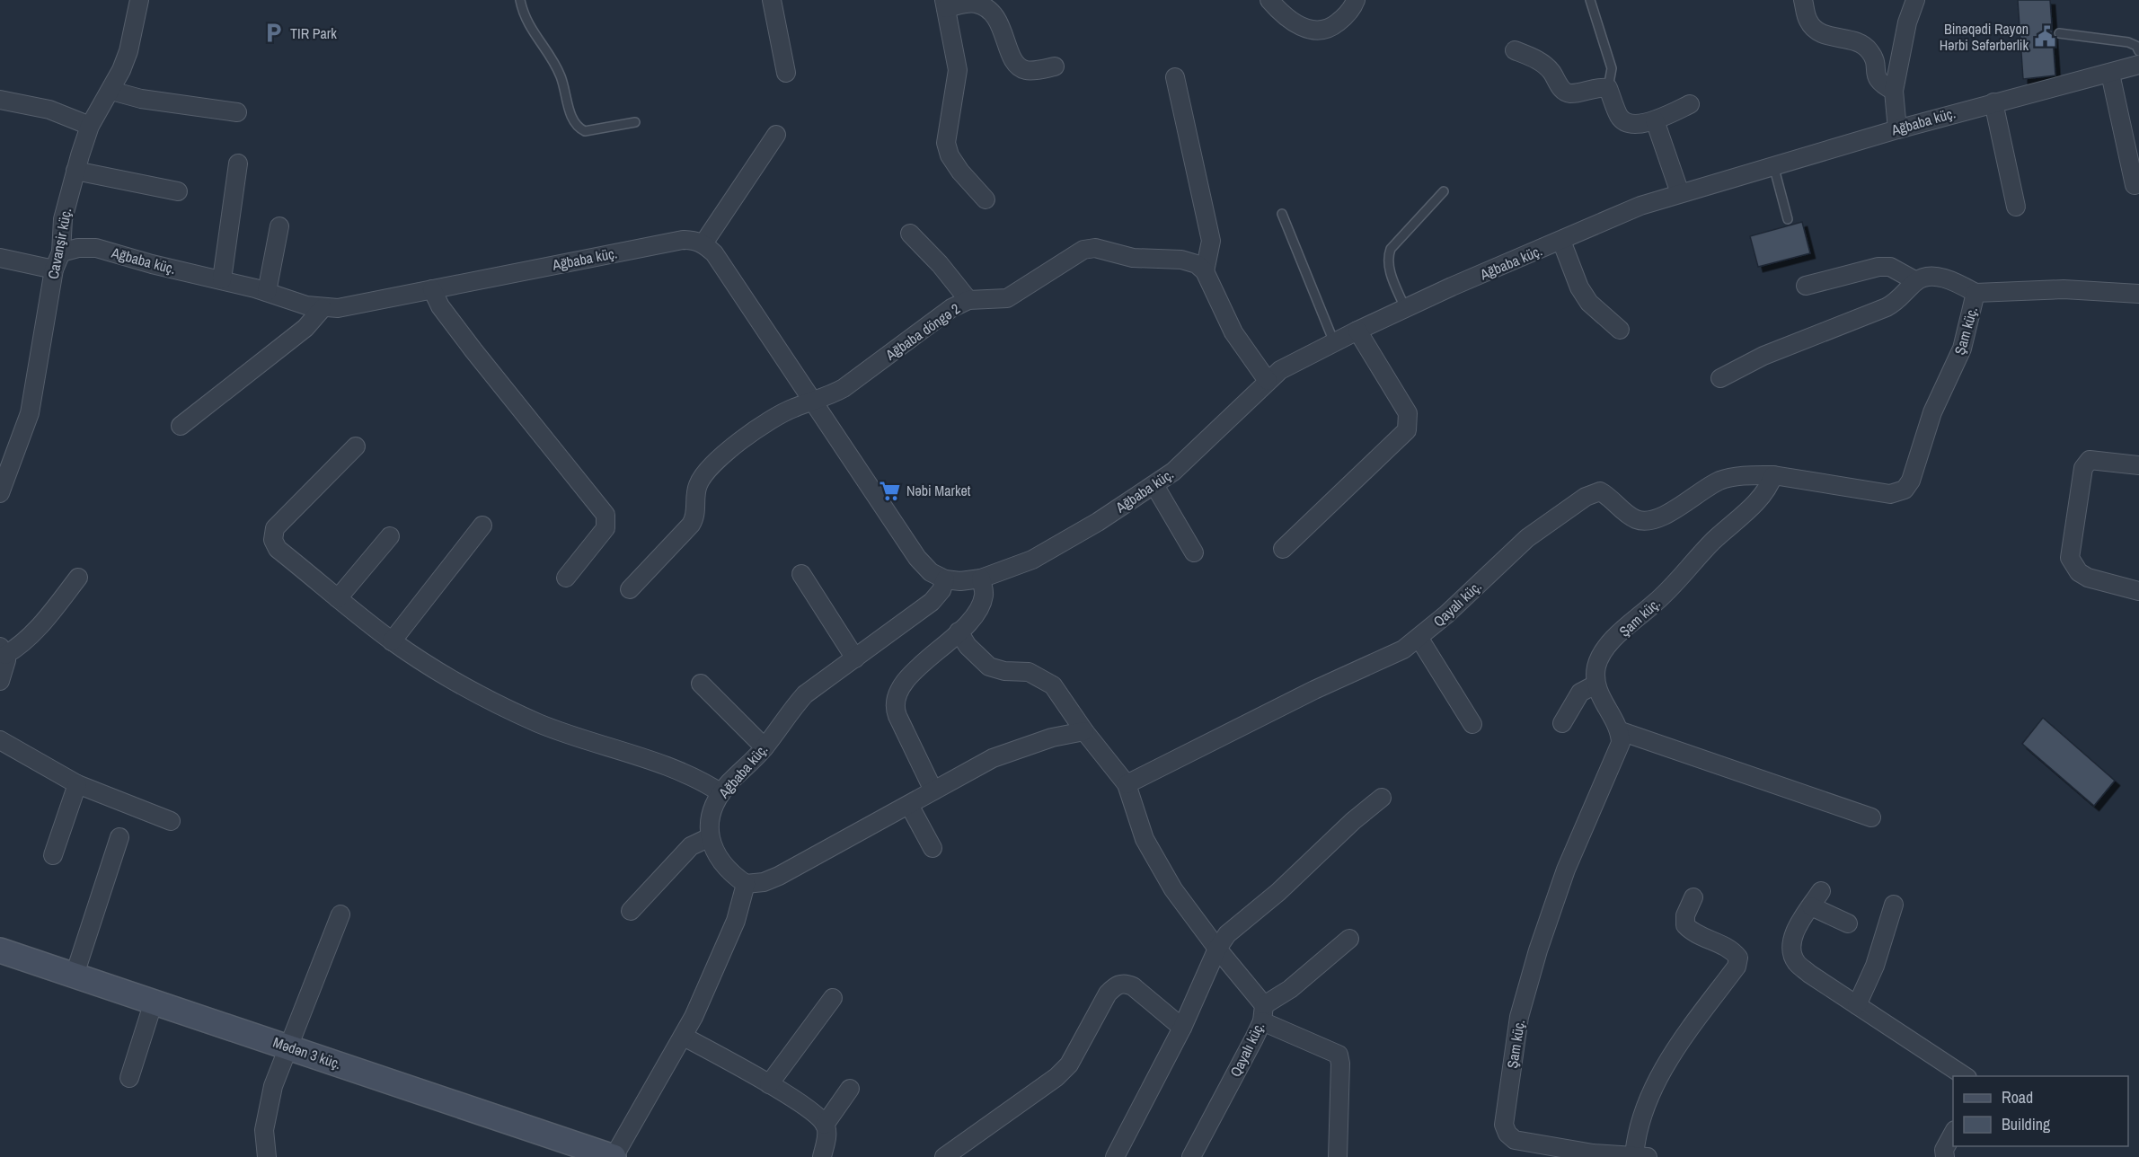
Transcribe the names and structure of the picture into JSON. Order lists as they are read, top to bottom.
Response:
{
  "streets": {
    "main road": ["Mədən 3 küç."],
    "street": [
      "Ağbaba küç.",
      "Cavanşir küç.",
      "Şam küç.",
      "Ağbaba döngə 2",
      "Qayalı küç."
    ]
  },
  "crossings": [
    ["Ağbaba küç.", "Cavanşir küç."],
    ["Şam küç.", "Qayalı küç."]
  ],
  "places": {
    "parking": ["TIR Park"],
    "public building": ["Binəqədi Rayon Hərbi Səfərbərlik"],
    "supermarket": ["Nəbi Market"]
  },
  "legend": ["Road", "Building"]
}
